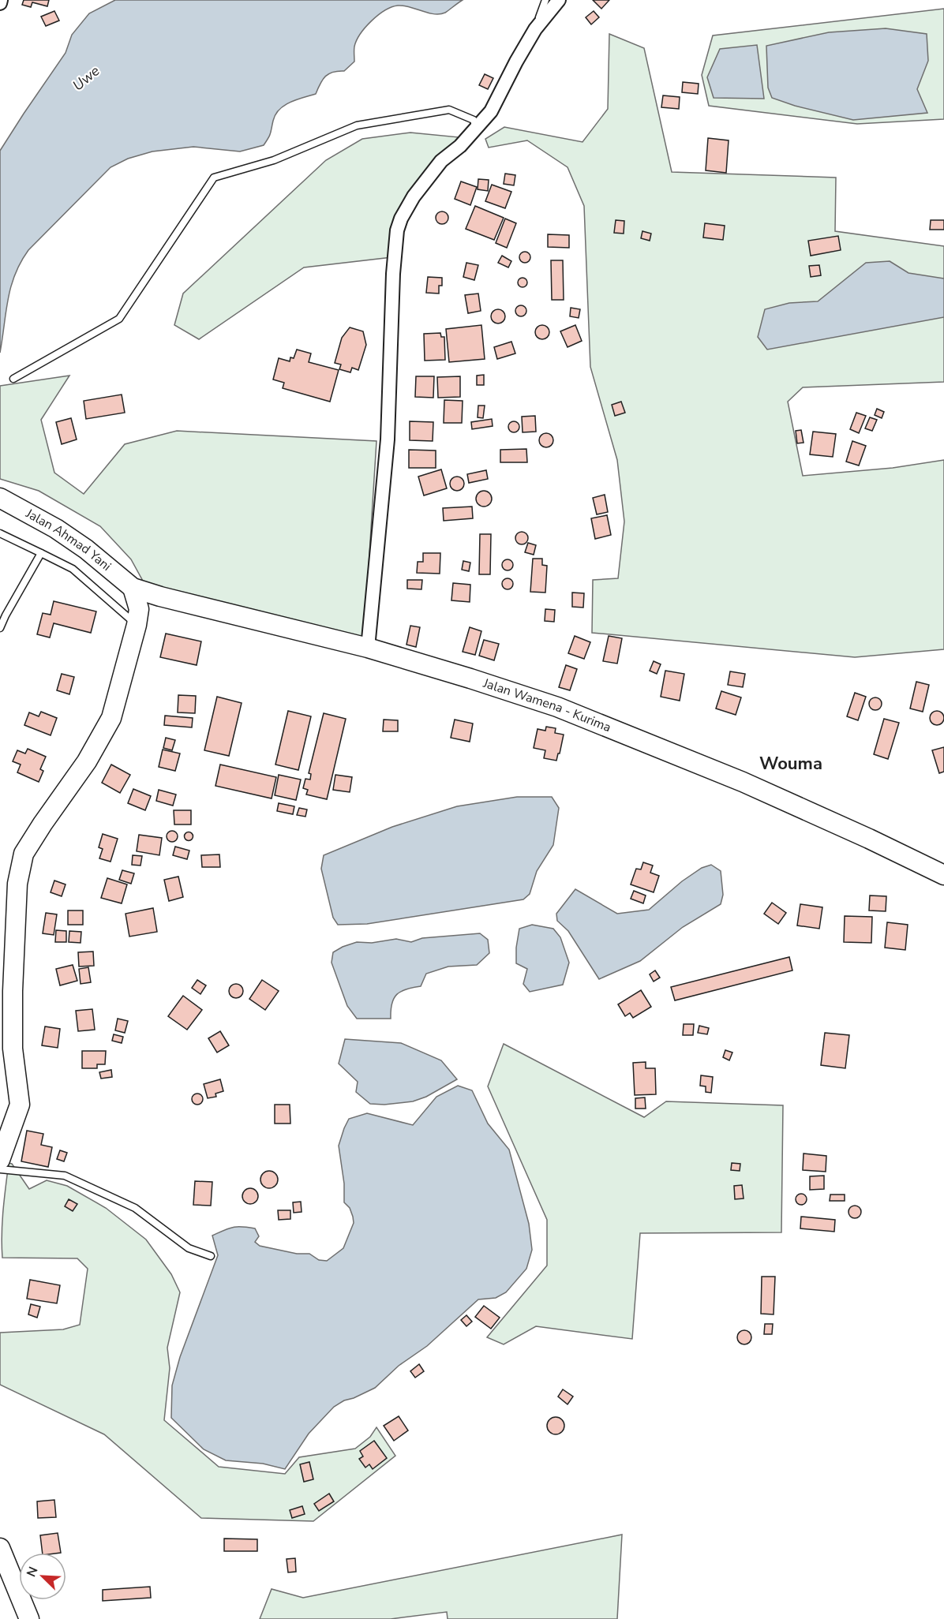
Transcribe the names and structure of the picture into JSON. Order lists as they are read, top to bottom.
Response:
{
  "streets": {
    "main road": ["Jalan Ahmad Yani", "Jalan Wamena - Kurima"]
  },
  "crossings": [
    ["Jalan Ahmad Yani", "Jalan Wamena - Kurima"]
  ],
  "districts": ["Wouma"],
  "water": ["Uwe"],
  "north": "top left"
}
